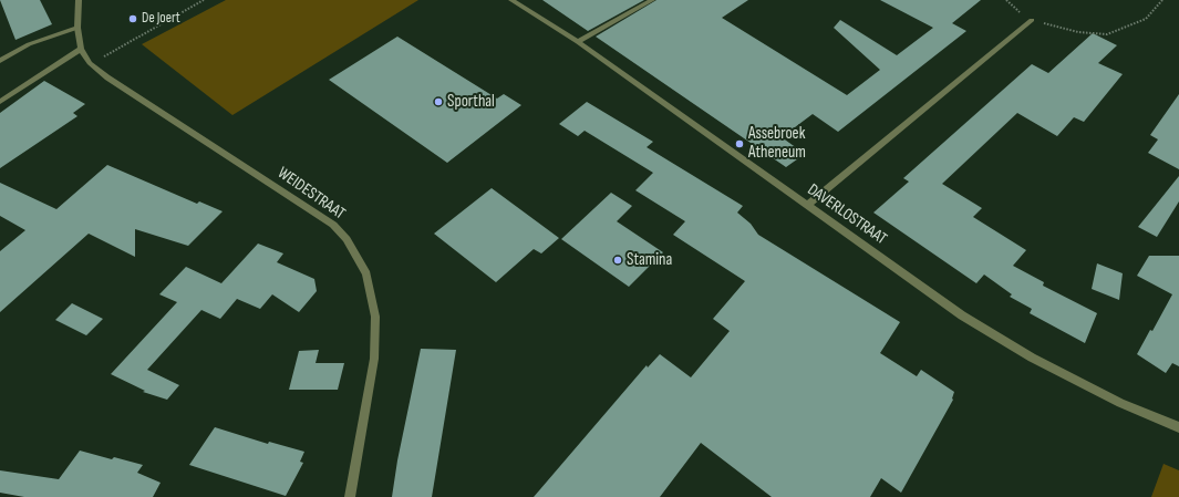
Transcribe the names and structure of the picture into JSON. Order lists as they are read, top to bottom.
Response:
{
  "streets": {
    "street": ["WEIDESTRAAT", "DAVERLOSTRAAT"]
  },
  "places": [
    "De Joert",
    "Sporthal",
    "Assebroek Atheneum",
    "Stamina"
  ]
}
